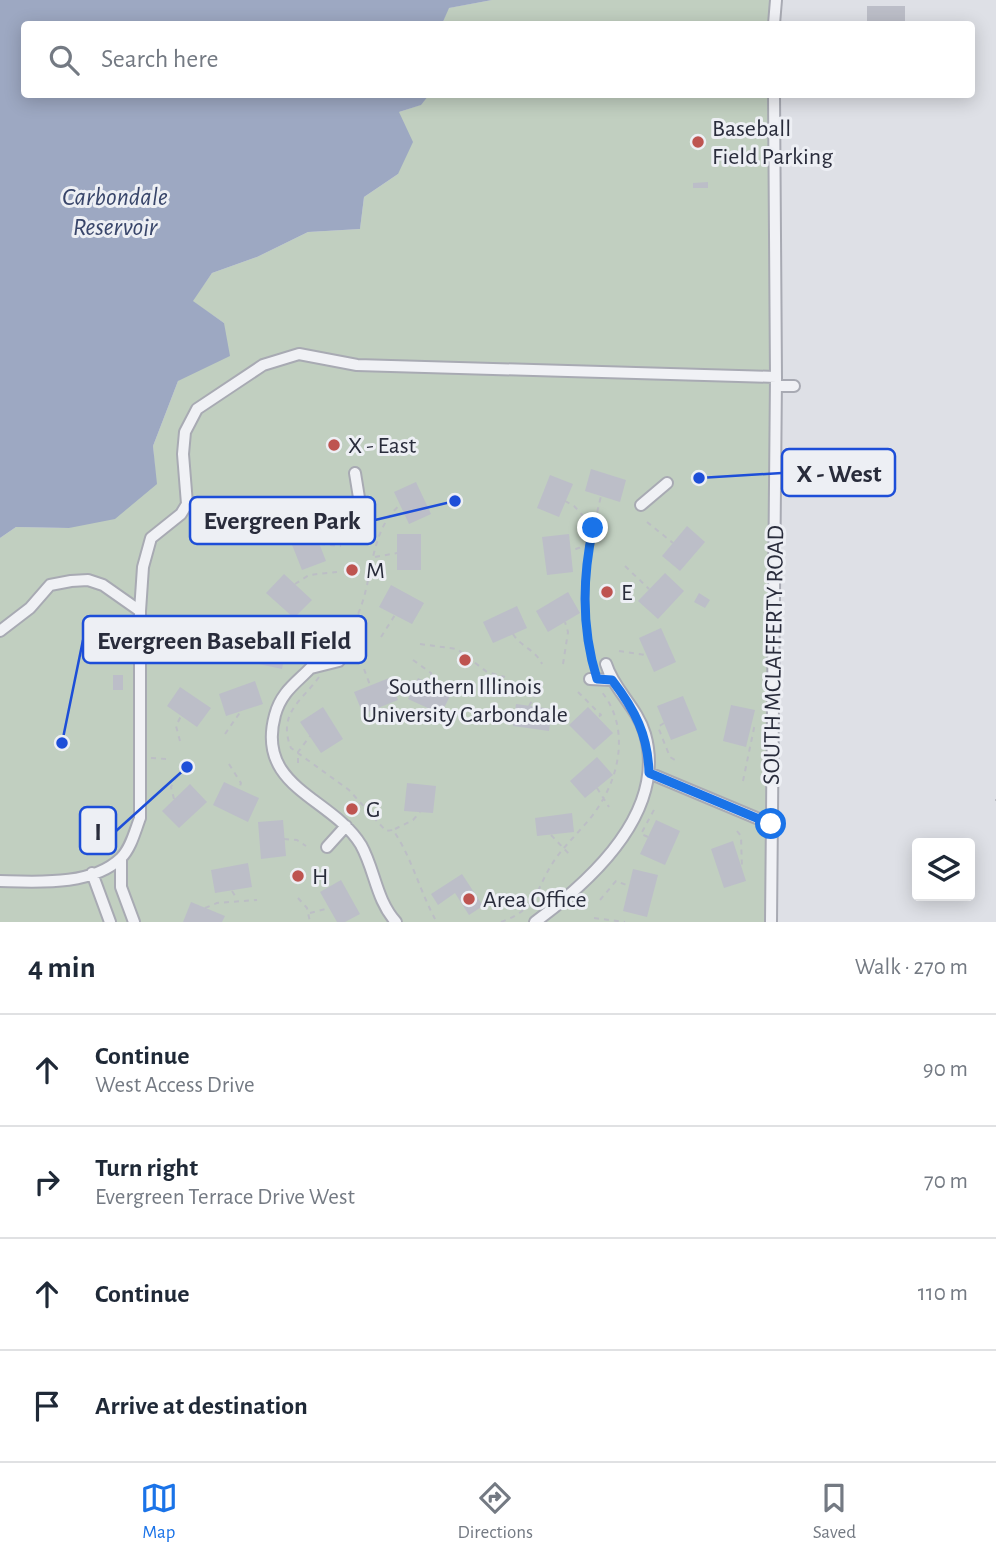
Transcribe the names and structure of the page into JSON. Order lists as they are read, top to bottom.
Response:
{
  "streets": {
    "street": ["SOUTH MCLAFFERTY ROAD"]
  },
  "water": ["Carbondale Reservoir"],
  "places": [
    "Baseball Field Parking",
    "X - East",
    "X - West",
    "Evergreen Park",
    "M",
    "E",
    "Southern Illinois University Carbondale",
    "Evergreen Baseball Field",
    "I",
    "G",
    "H",
    "Area Office"
  ],
  "page": {
    "search": "Search here",
    "heading": ["4 min", "Walk · 270 m"],
    "list": [
      ["Continue", "West Access Drive", "90 m"],
      ["Turn right", "Evergreen Terrace Drive West", "70 m"],
      ["Continue", "110 m"],
      "Arrive at destination"
    ],
    "nav": ["Map", "Directions", "Saved"]
  }
}
